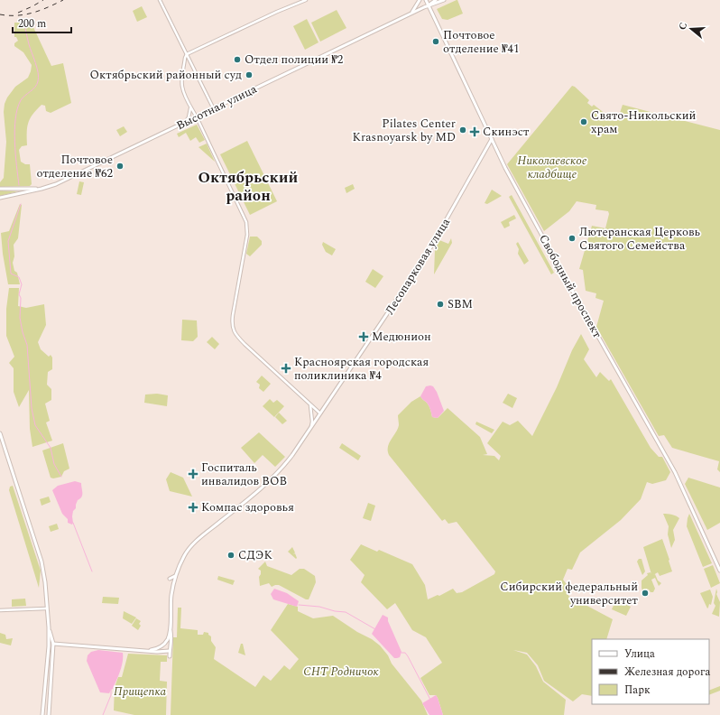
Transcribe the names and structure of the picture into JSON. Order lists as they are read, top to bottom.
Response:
{
  "streets": {
    "main road": ["Высотная улица", "Лесопарковая улица", "Свободный проспект"]
  },
  "crossings": [
    ["Высотная улица", "Свободный проспект"],
    ["Лесопарковая улица", "Свободный проспект"]
  ],
  "districts": ["Октябрьский район"],
  "parks": ["Николаевское кладбище", "СНТ Родничок", "Прищепка"],
  "places": {
    "other": [
      "Почтовое отделение №41",
      "Отдел полиции №2",
      "Октябрьский районный суд",
      "Свято-Никольский храм",
      "Pilates Center Krasnoyarsk by MD",
      "Почтовое отделение №62",
      "Лютеранская Церковь Святого Семейства",
      "SBM",
      "СДЭК",
      "Сибирский федеральный университет"
    ],
    "health": [
      "Скинэст",
      "Медюнион",
      "Красноярская городская поликлиника №4",
      "Госпиталь инвалидов ВОВ",
      "Компас здоровья"
    ]
  },
  "legend": ["Улица", "Железная дорога", "Парк"],
  "scale_bar": "200 m",
  "north": "left"
}
